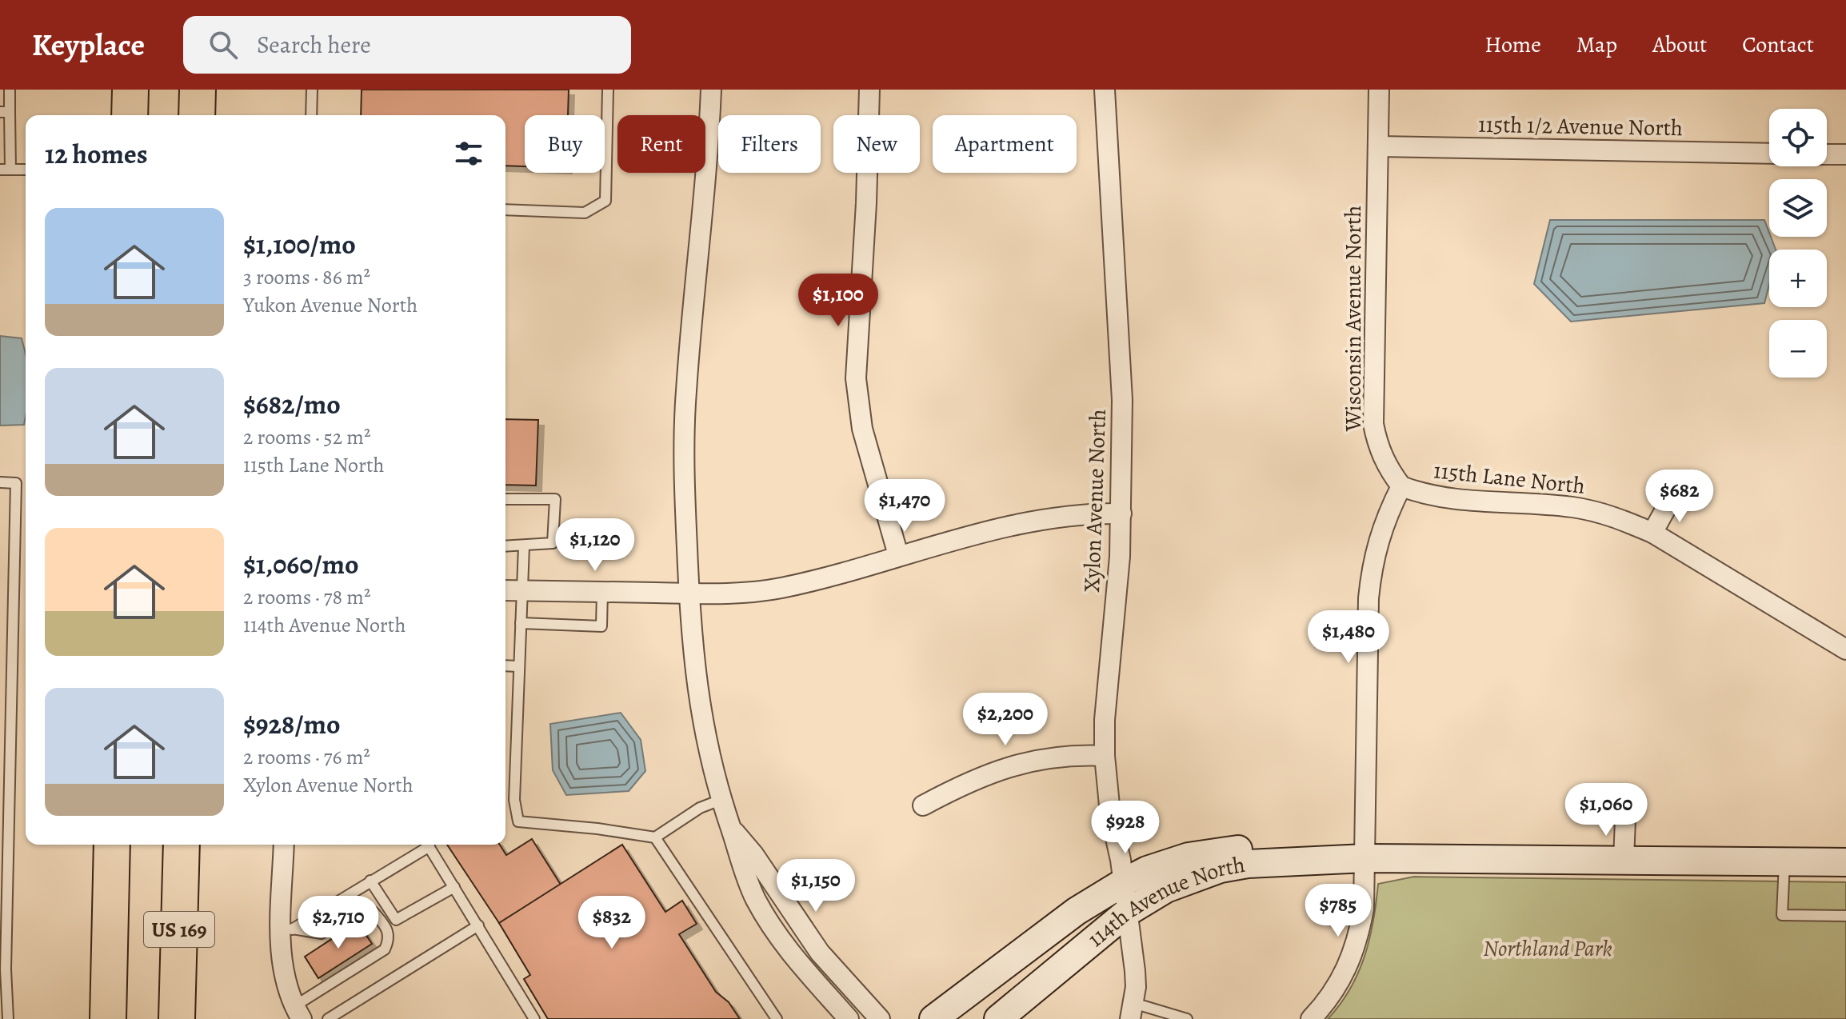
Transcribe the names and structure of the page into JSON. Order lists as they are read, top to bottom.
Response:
{
  "streets": {
    "highway": ["US 169"],
    "street": [
      "115th 1/2 Avenue North",
      "Wisconsin Avenue North",
      "115th Lane North",
      "Xylon Avenue North",
      "114th Avenue North"
    ]
  },
  "crossings": [
    ["115th 1/2 Avenue North", "Wisconsin Avenue North"],
    ["Wisconsin Avenue North", "115th Lane North"],
    ["Xylon Avenue North", "114th Avenue North"]
  ],
  "parks": ["Northland Park"],
  "page": {
    "header": "Keyplace",
    "search": "Search here",
    "nav": [
      "Home",
      "Map",
      "About",
      "Contact"
    ],
    "map_buttons": ["+", "−"],
    "chip": [
      "Buy",
      "Rent",
      "Filters",
      "New",
      "Apartment"
    ],
    "heading": "12 homes",
    "list": [
      {
        "name": "$1,100/mo",
        "note": "3 rooms · 86 m² · Yukon Avenue North"
      },
      {
        "name": "$682/mo",
        "note": "2 rooms · 52 m² · 115th Lane North"
      },
      {
        "name": "$1,060/mo",
        "note": "2 rooms · 78 m² · 114th Avenue North"
      },
      {
        "name": "$928/mo",
        "note": "2 rooms · 76 m² · Xylon Avenue North"
      }
    ],
    "price": [
      "$1,100",
      "$682",
      "$1,470",
      "$1,120",
      "$1,480",
      "$2,200",
      "$1,060",
      "$928",
      "$1,150",
      "$785",
      "$2,710",
      "$832"
    ]
  }
}
